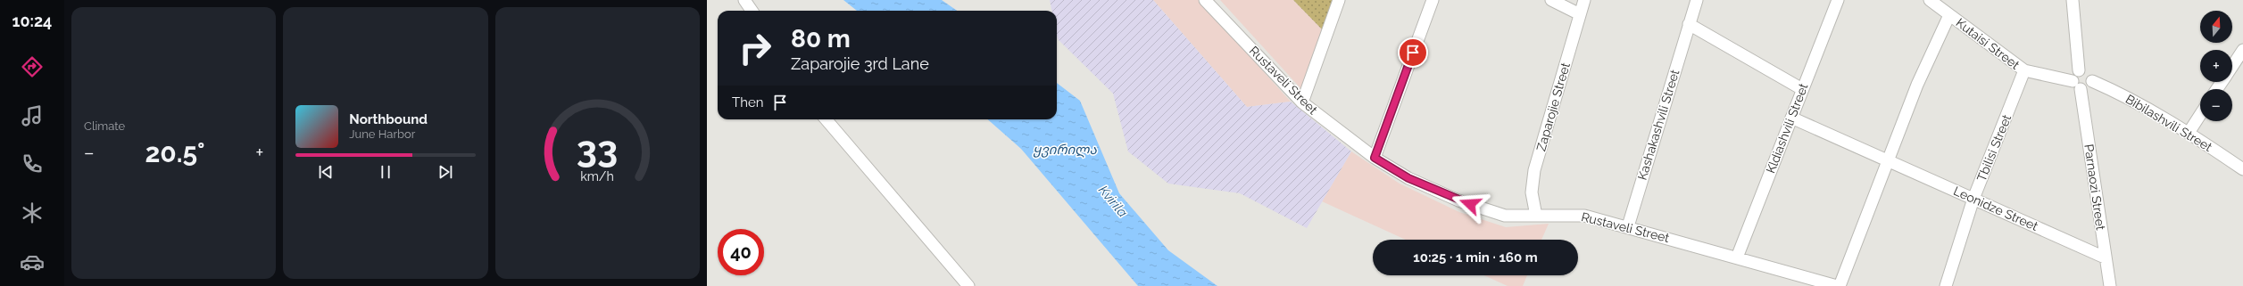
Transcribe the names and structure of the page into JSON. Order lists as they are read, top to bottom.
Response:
{
  "streets": {
    "street": [
      "Kutaisi Street",
      "Rustaveli Street",
      "Zaparojie Street",
      "Bibilashvili Street",
      "Kashakashvili Street",
      "Kldiashvili Street",
      "Tbilisi Street",
      "Parnaozi Street",
      "Leonidze Street"
    ]
  },
  "crossings": [
    ["Kutaisi Street", "Bibilashvili Street"],
    ["Kutaisi Street", "Tbilisi Street"],
    ["Kutaisi Street", "Parnaozi Street"],
    ["Rustaveli Street", "Zaparojie Street"],
    ["Rustaveli Street", "Kashakashvili Street"],
    ["Rustaveli Street", "Kldiashvili Street"],
    ["Bibilashvili Street", "Parnaozi Street"],
    ["Kldiashvili Street", "Leonidze Street"],
    ["Tbilisi Street", "Leonidze Street"],
    ["Parnaozi Street", "Leonidze Street"]
  ],
  "water": ["ყვირილა", "Kvirila"],
  "north": "top",
  "page": {
    "tabs": "10:24",
    "tile": "Climate",
    "map_buttons": ["+", "−"],
    "turn": ["80 m", "Zaparojie 3rd Lane"],
    "then": "Then",
    "song": ["Northbound", "June Harbor"],
    "heat": ["−", "20.5°", "+"],
    "limit": "40",
    "trip": "10:25 · 1 min · 160 m",
    "gauge": ["33", "km/h"]
  }
}
